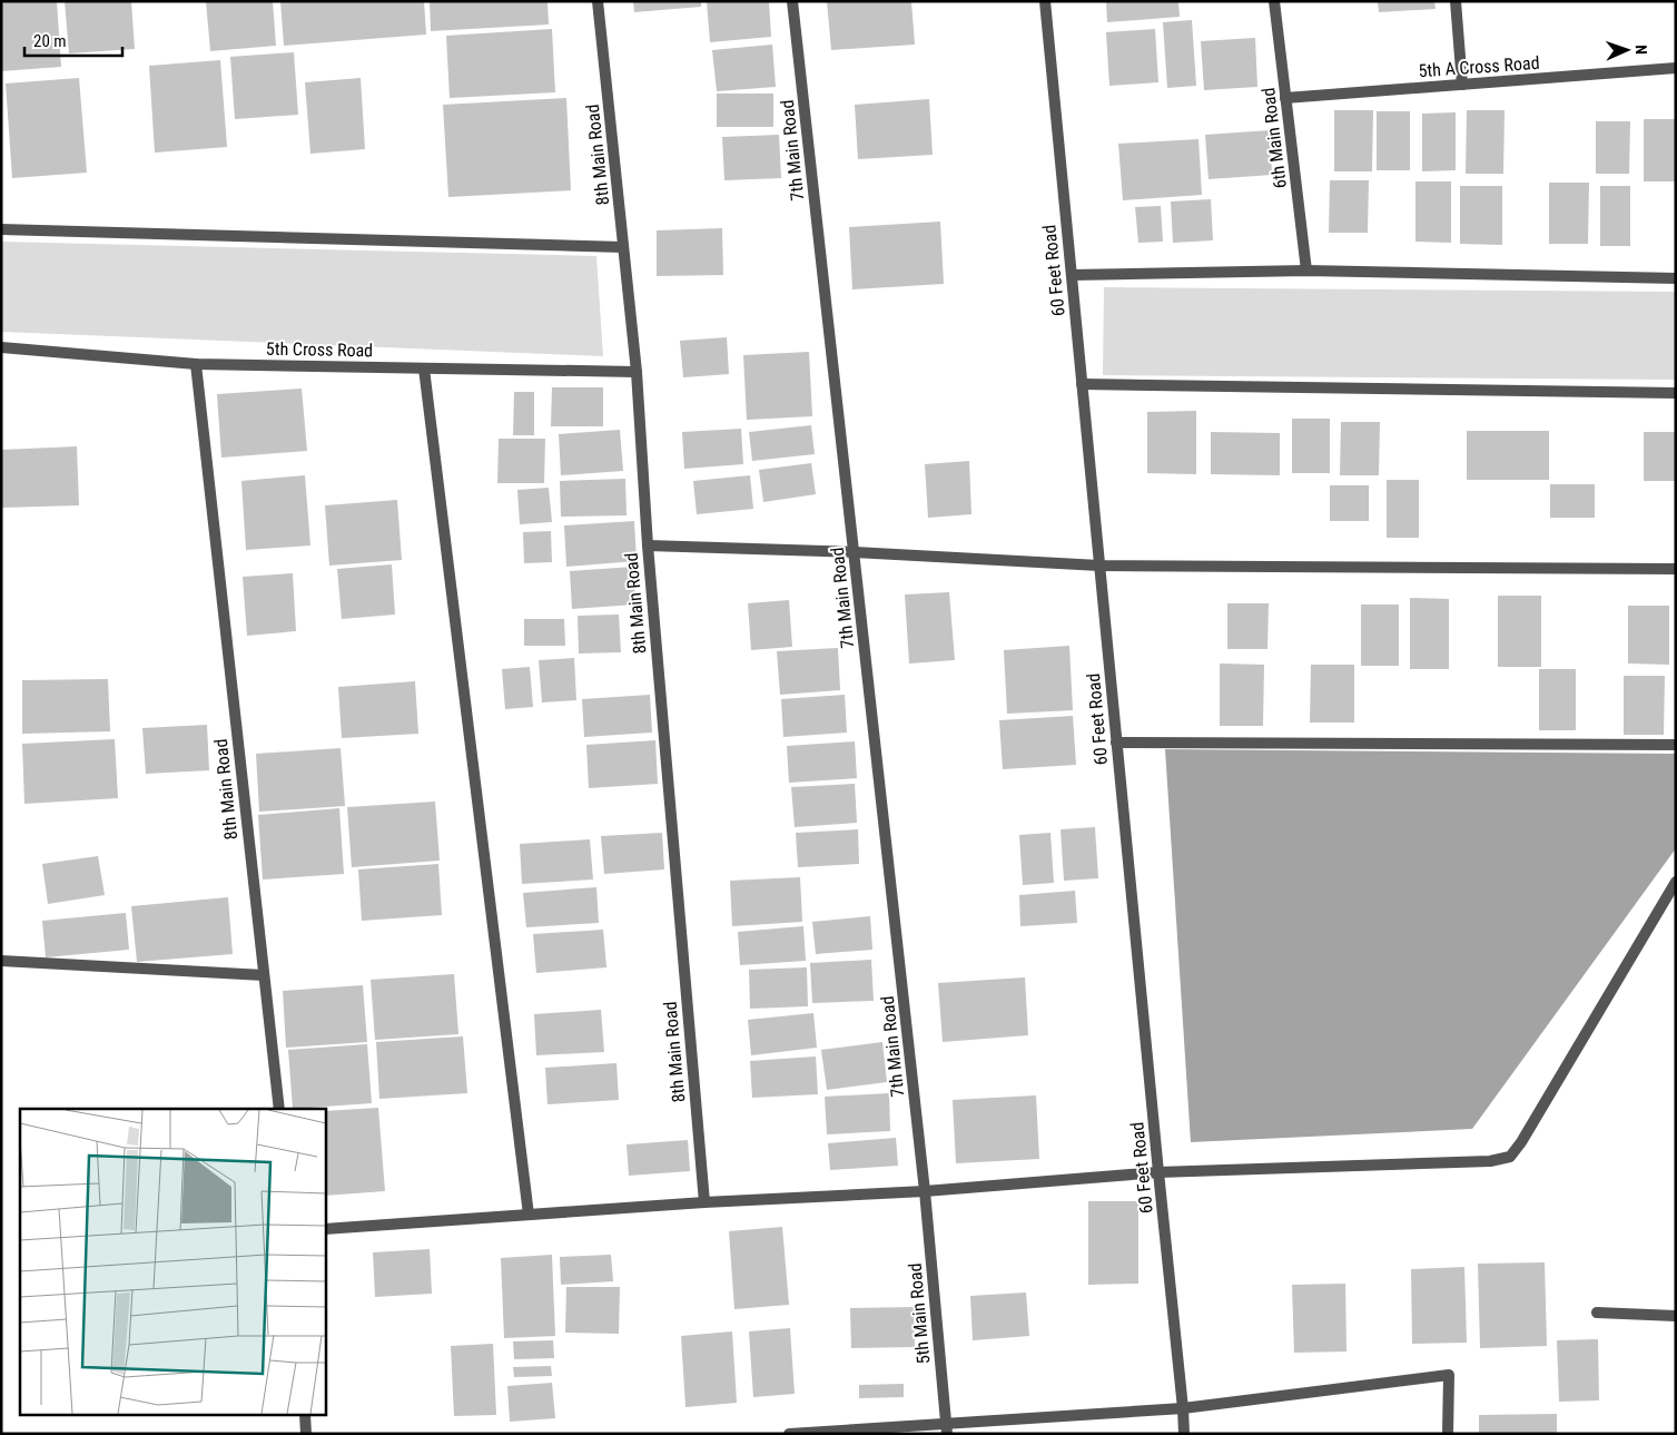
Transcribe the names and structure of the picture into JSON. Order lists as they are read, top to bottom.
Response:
{
  "streets": {
    "street": [
      "5th A Cross Road",
      "6th Main Road",
      "7th Main Road",
      "8th Main Road",
      "60 Feet Road",
      "5th Cross Road",
      "5th Main Road"
    ]
  },
  "crossings": [
    ["5th A Cross Road", "6th Main Road"],
    ["7th Main Road", "5th Main Road"],
    ["8th Main Road", "5th Cross Road"]
  ],
  "scale_bar": "20 m",
  "north": "right"
}
